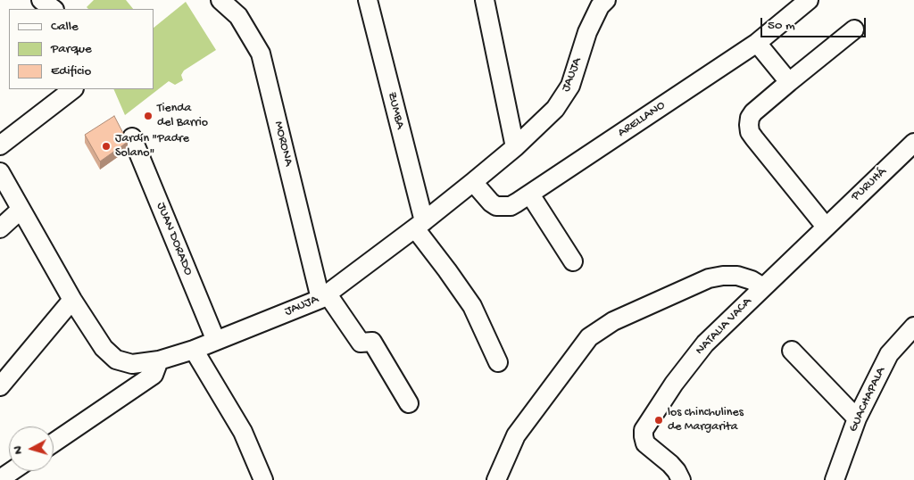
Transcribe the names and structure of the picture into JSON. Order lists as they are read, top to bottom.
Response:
{
  "streets": {
    "street": [
      "JAUJA",
      "ZUMBA",
      "ARELLANO",
      "MORONA",
      "PURUHÁ",
      "JUAN DORADO",
      "NATALIA VACA",
      "GUACHAPALA"
    ]
  },
  "crossings": [
    ["JAUJA", "ZUMBA"],
    ["JAUJA", "ARELLANO"],
    ["JAUJA", "MORONA"],
    ["JAUJA", "JUAN DORADO"],
    ["PURUHÁ", "NATALIA VACA"]
  ],
  "places": ["Tienda del Barrio", "Jardín \"Padre Solano\"", "los chinchulines de Margarita"],
  "legend": ["Calle", "Parque", "Edificio"],
  "scale_bar": "50 m",
  "north": "left"
}
